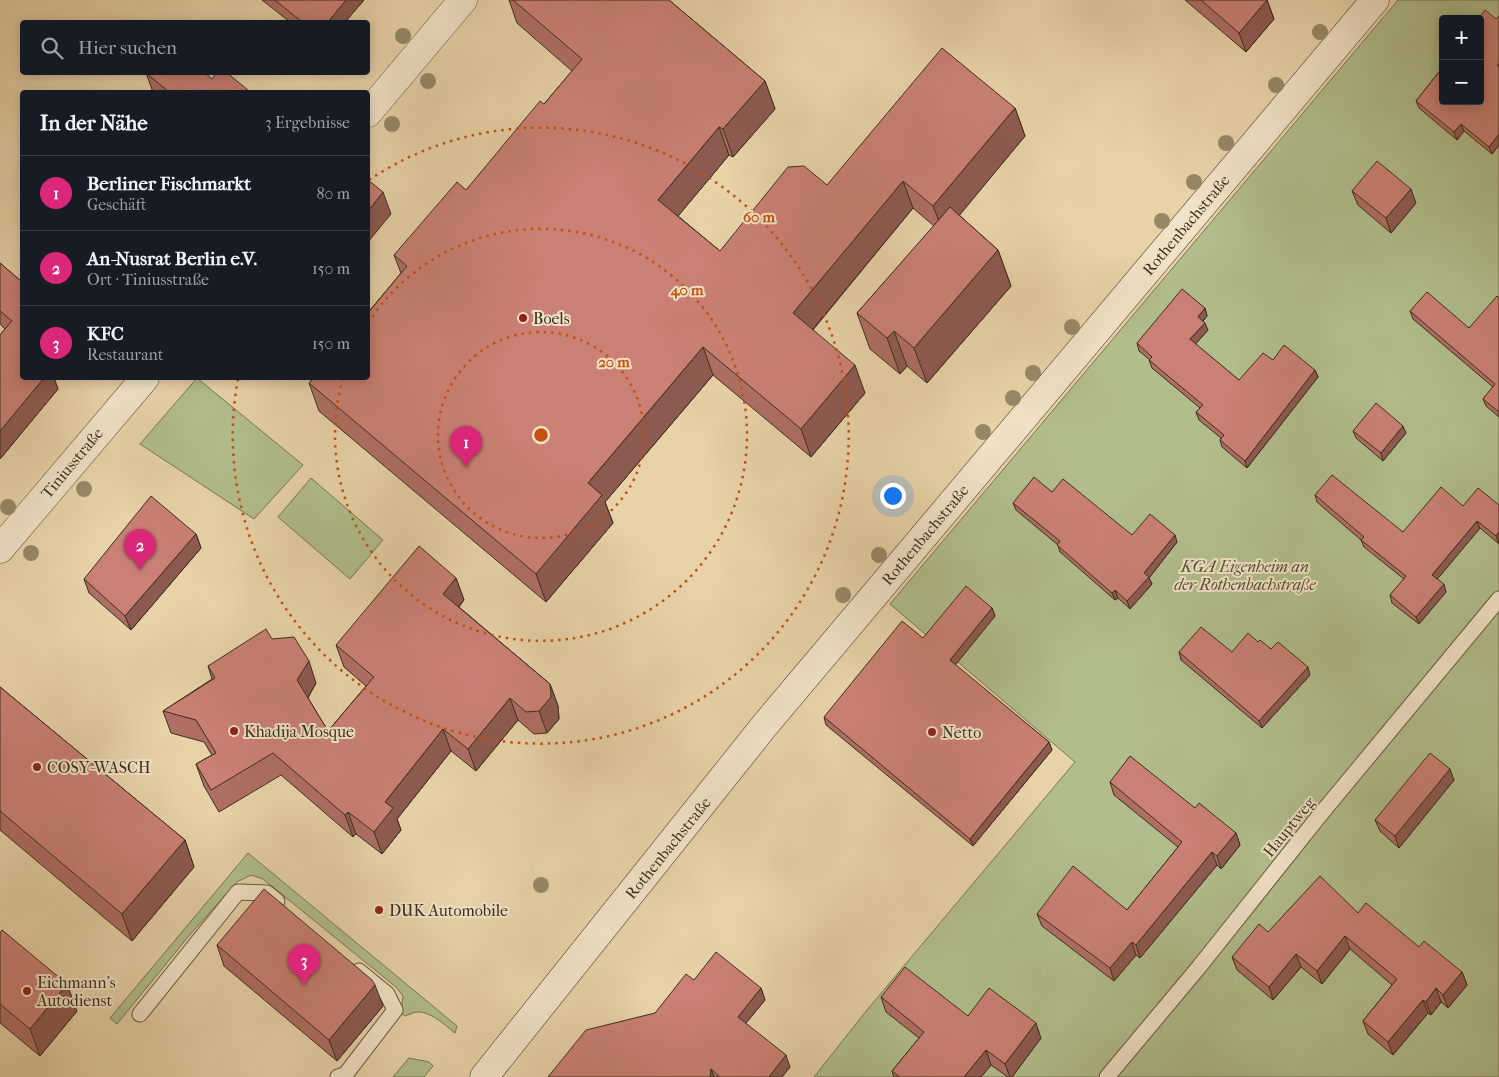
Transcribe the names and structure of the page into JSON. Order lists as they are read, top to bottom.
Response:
{
  "streets": {
    "main road": ["Rothenbachstraße", "Tiniusstraße"],
    "lane": ["Hauptweg"]
  },
  "parks": ["KGA Eigenheim an der Rothenbachstraße"],
  "places": [
    "Boels",
    "Khadija Mosque",
    "Netto",
    "COSY-WASCH",
    "DUK Automobile",
    "Eichmann's Autodienst"
  ],
  "page": {
    "map_buttons": ["+", "−"],
    "search": "Hier suchen",
    "heading": ["In der Nähe", "3 Ergebnisse"],
    "list": [
      {
        "mark": "1",
        "name": "Berliner Fischmarkt",
        "note": "Geschäft",
        "value": "80 m"
      },
      {
        "mark": "2",
        "name": "An-Nusrat Berlin e.V.",
        "note": "Ort · Tiniusstraße",
        "value": "150 m"
      },
      {
        "mark": "3",
        "name": "KFC",
        "note": "Restaurant",
        "value": "150 m"
      }
    ],
    "pins": ["1", "2", "3"]
  },
  "rings": ["60 m", "40 m", "20 m"]
}
